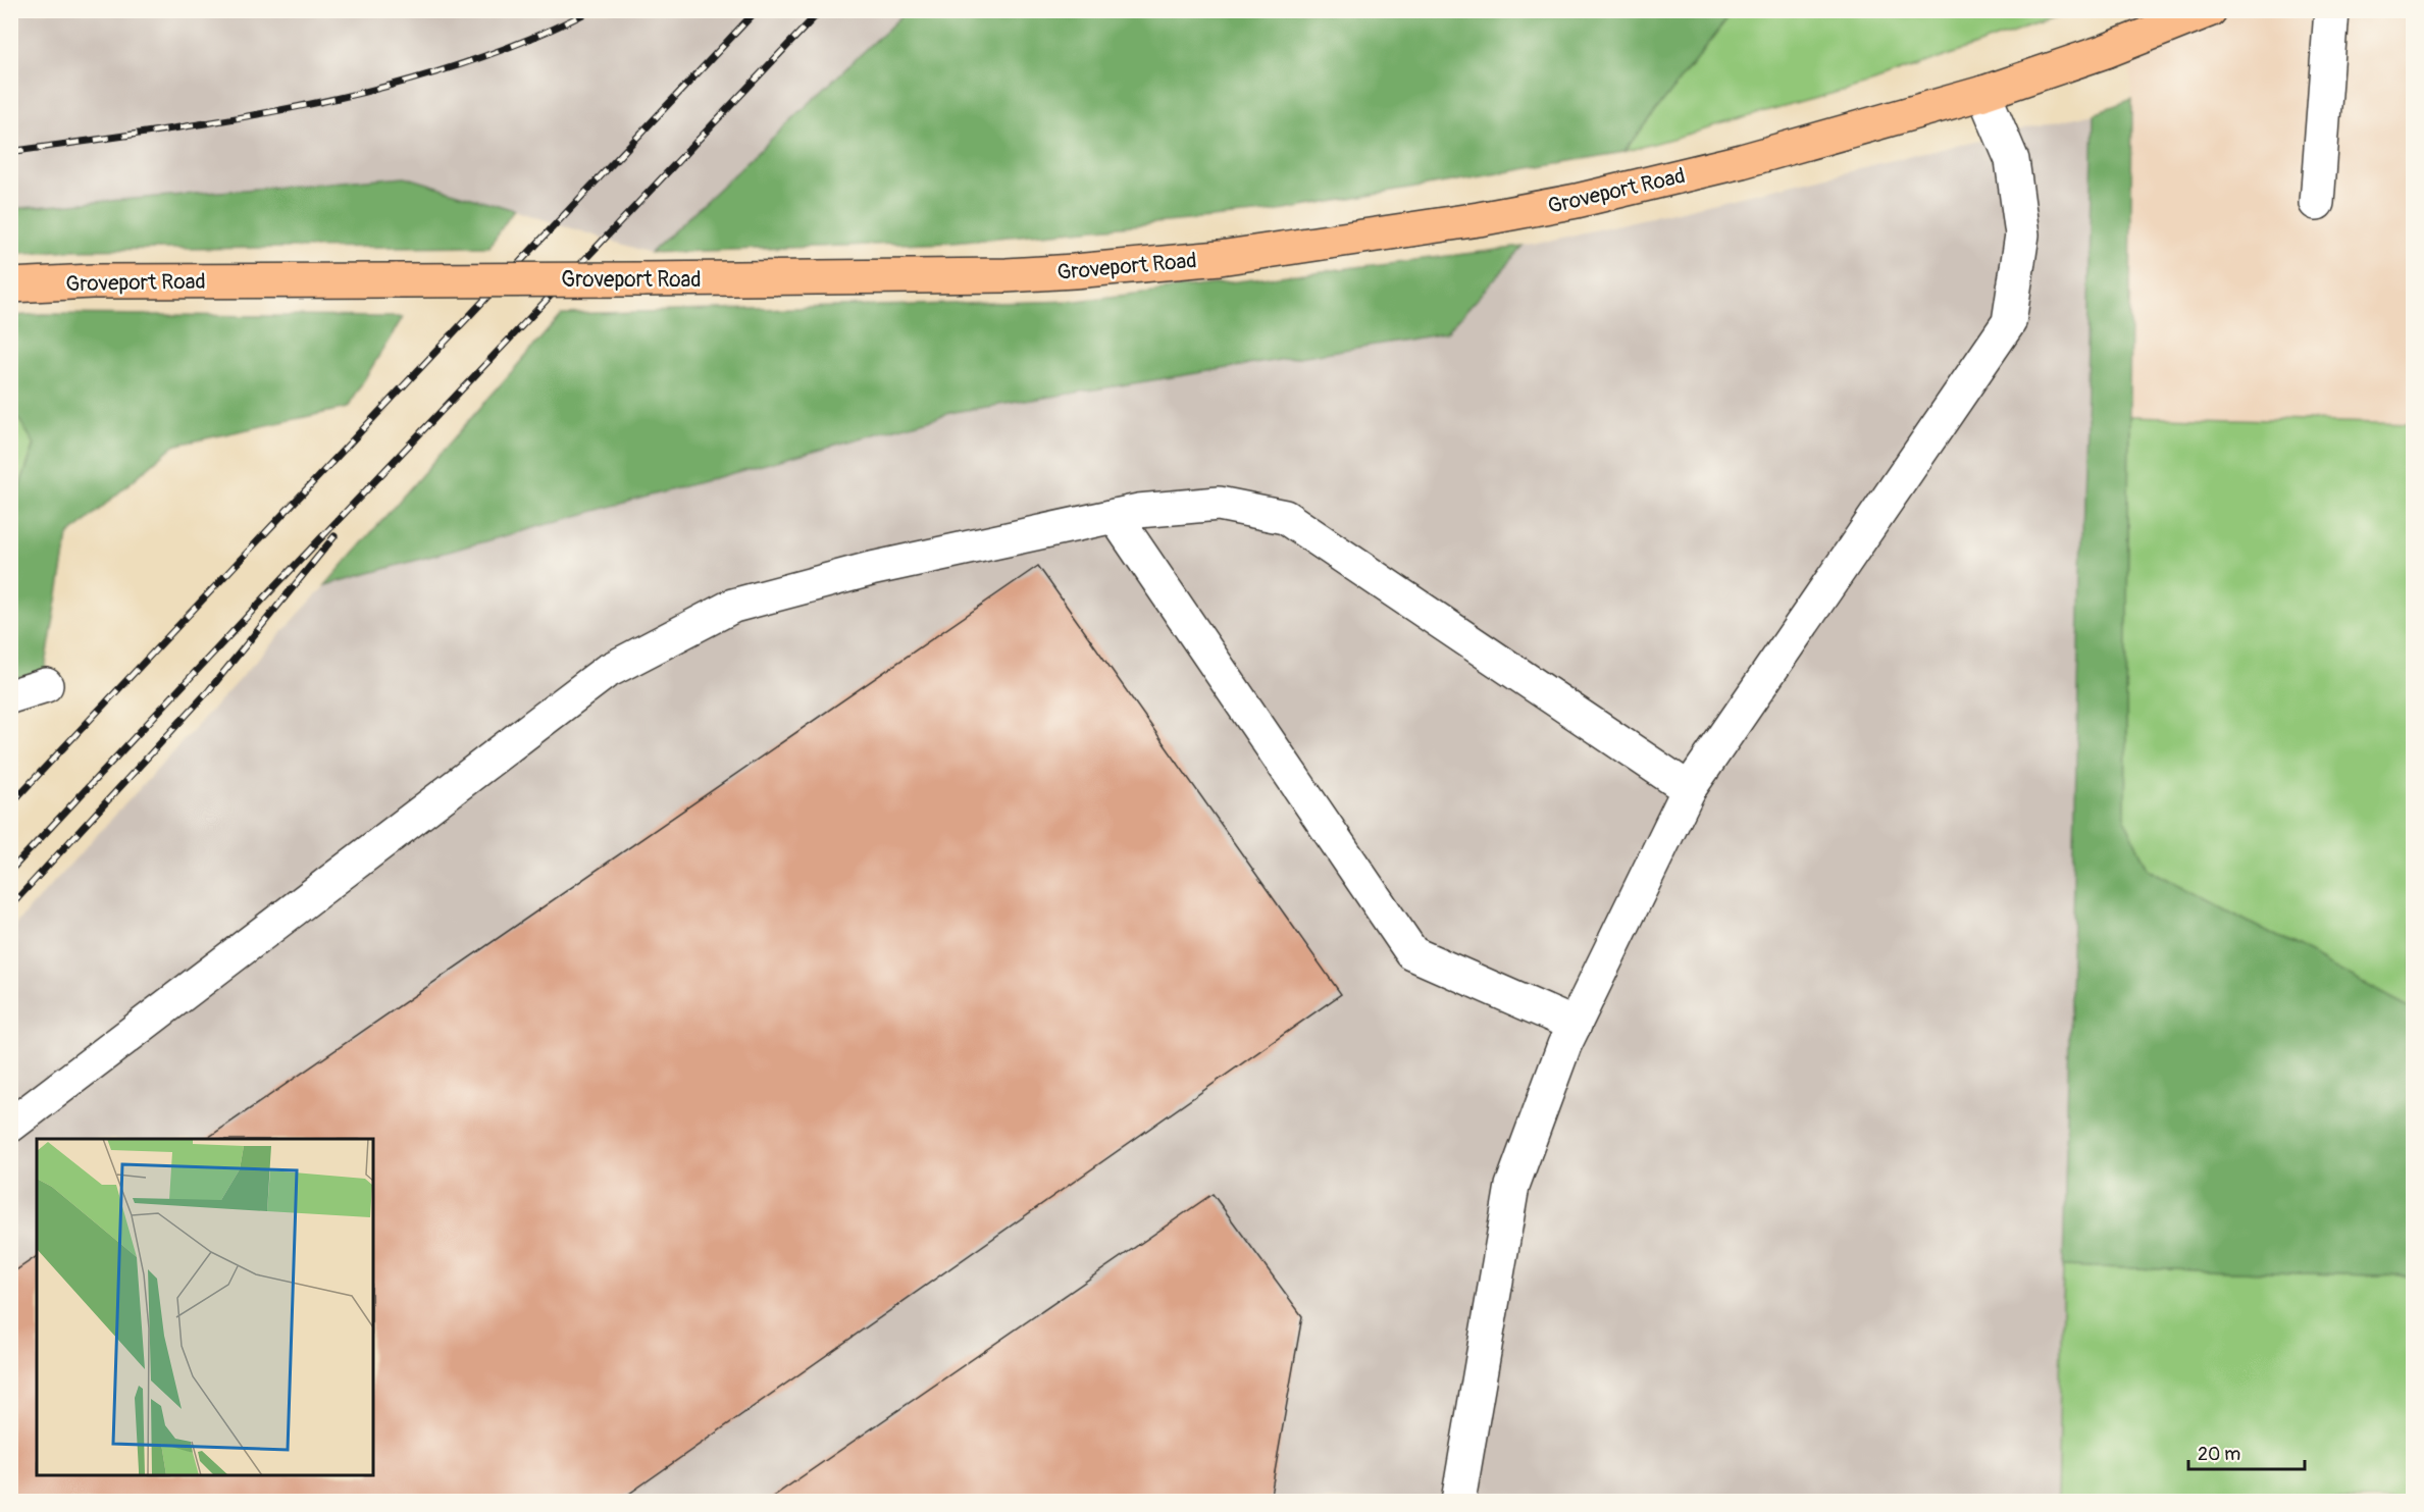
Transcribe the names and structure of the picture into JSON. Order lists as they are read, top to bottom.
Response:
{
  "streets": {
    "main road": ["Groveport Road"]
  },
  "scale_bar": "20 m"
}
